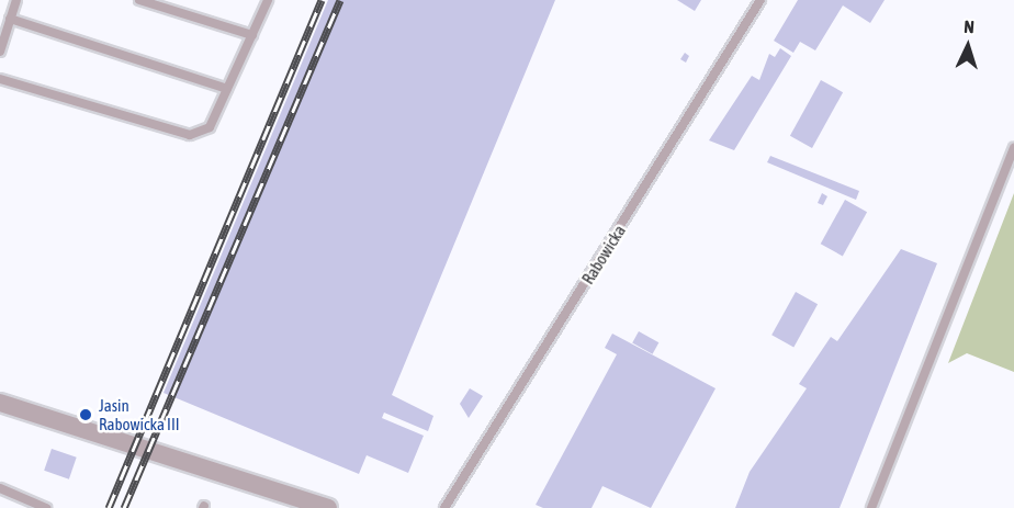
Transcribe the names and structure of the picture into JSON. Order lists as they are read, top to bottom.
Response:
{
  "streets": {
    "lane": ["Rabowicka"]
  },
  "places": ["Jasin Rabowicka III"],
  "north": "top"
}
